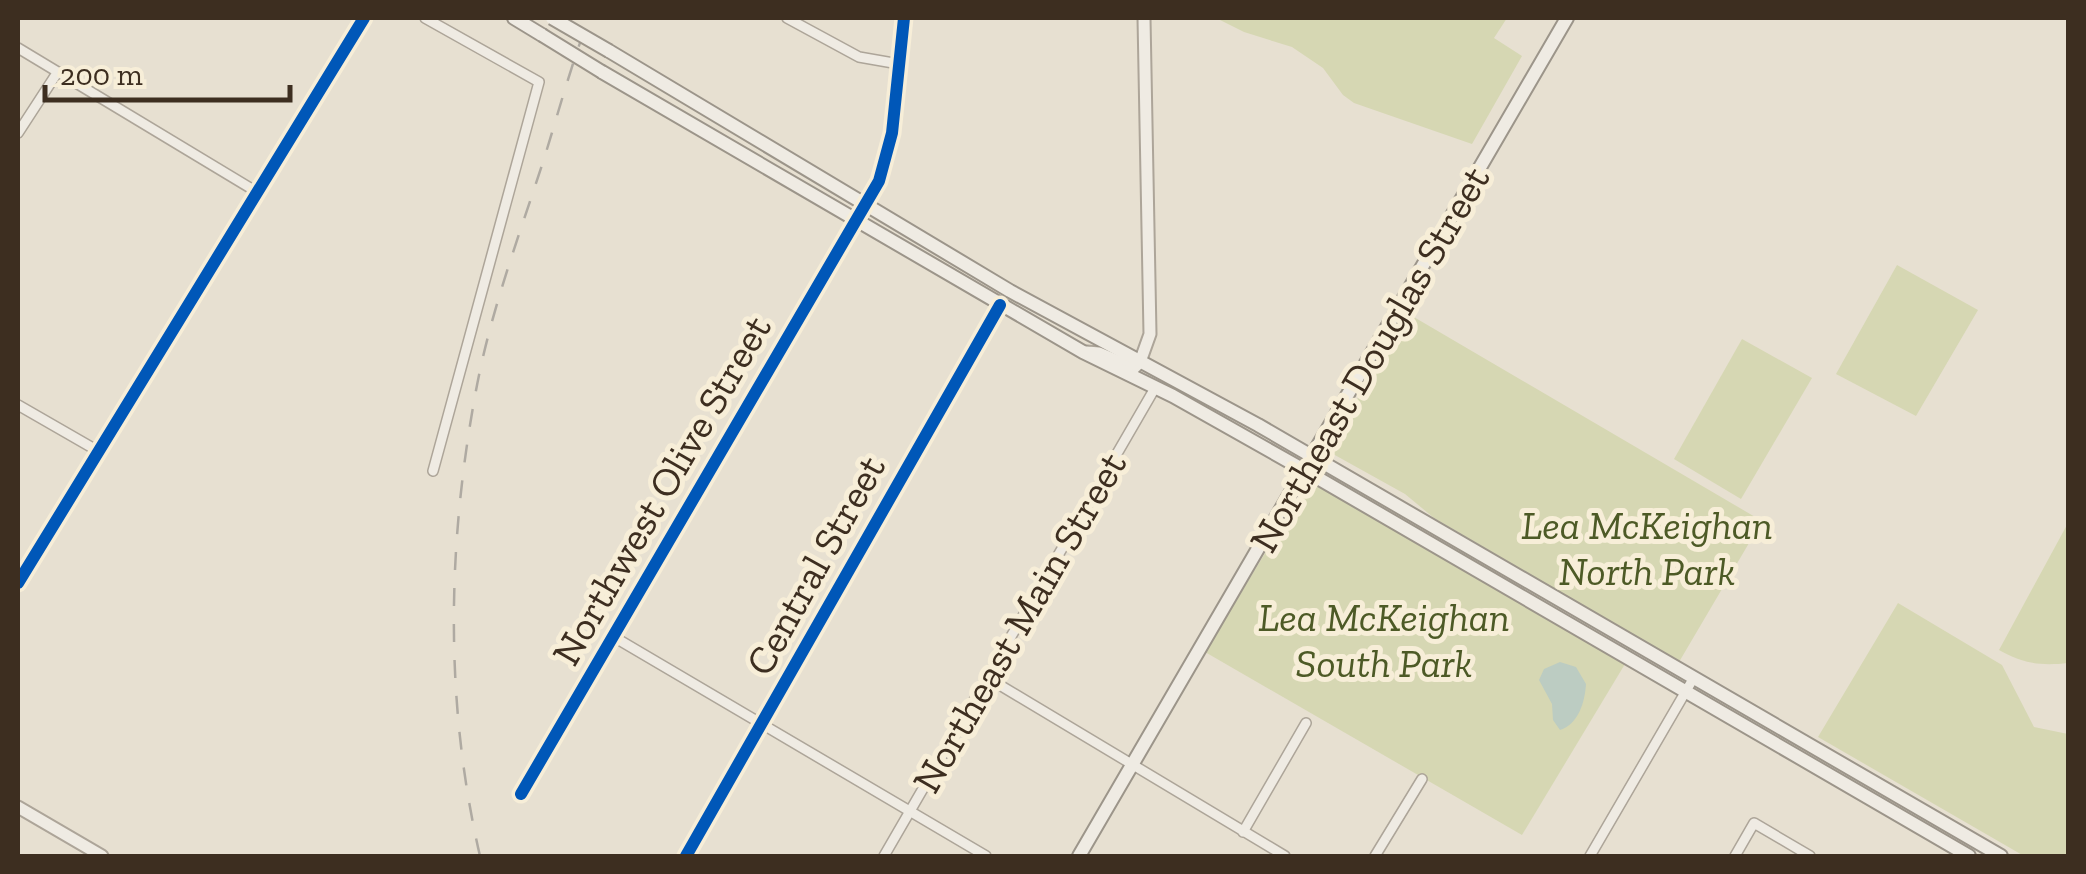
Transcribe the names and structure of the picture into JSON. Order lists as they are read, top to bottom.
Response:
{
  "streets": {
    "main road": ["Northeast Douglas Street"],
    "street": ["Northwest Olive Street", "Central Street", "Northeast Main Street"]
  },
  "parks": ["Lea McKeighan North Park", "Lea McKeighan South Park"],
  "scale_bar": "200 m"
}
